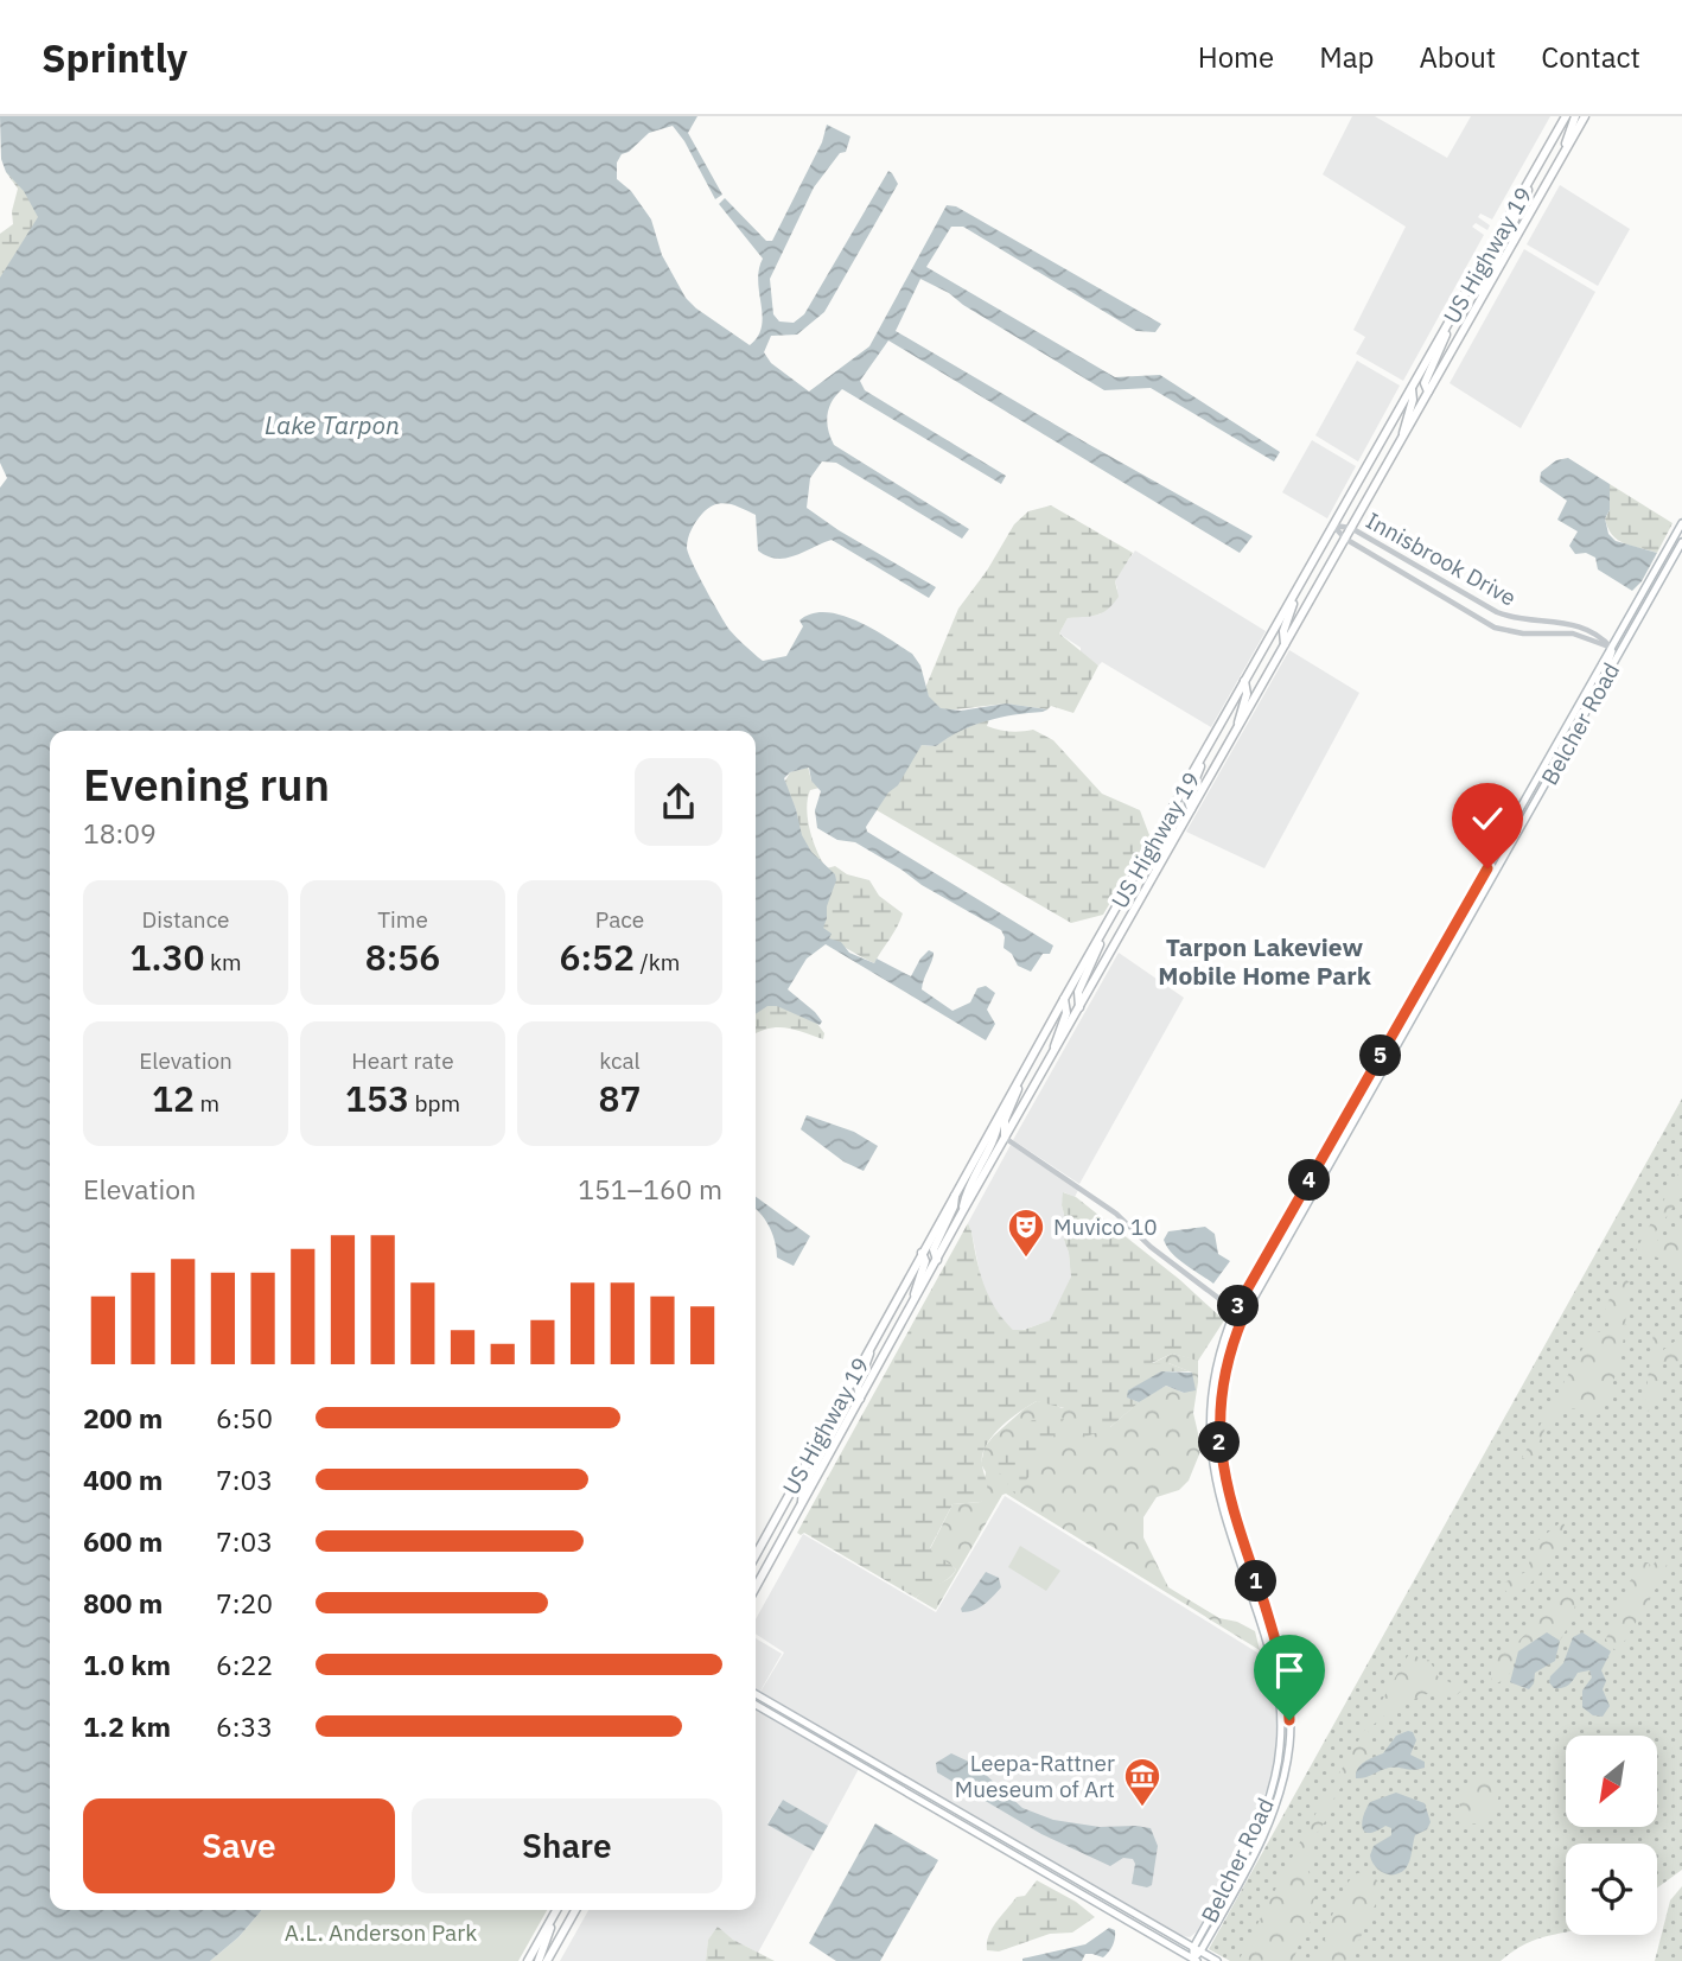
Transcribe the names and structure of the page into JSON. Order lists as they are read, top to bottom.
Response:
{
  "streets": {
    "highway": ["US Highway 19"],
    "main road": ["Belcher Road"],
    "street": ["Innisbrook Drive"]
  },
  "crossings": [
    ["US Highway 19", "Innisbrook Drive"],
    ["Innisbrook Drive", "Belcher Road"]
  ],
  "districts": ["Tarpon Lakeview Mobile Home Park"],
  "water": ["Lake Tarpon"],
  "parks": ["A.L. Anderson Park"],
  "places": {
    "theatre": ["Muvico 10"],
    "museum": ["Leepa-Rattner Mueseum of Art"]
  },
  "north": "bottom left",
  "page": {
    "header": "Sprintly",
    "nav": [
      "Home",
      "Map",
      "About",
      "Contact"
    ],
    "heading": ["Evening run", "18:09"],
    "stats": [
      ["Distance", "1.30 km"],
      ["Time", "8:56"],
      ["Pace", "6:52 /km"],
      ["Elevation", "12 m"],
      ["Heart rate", "153 bpm"],
      ["kcal", "87"]
    ],
    "pins": [
      "5",
      "4",
      "3",
      "2",
      "1"
    ],
    "chart": ["Elevation", "151–160 m"],
    "list": [
      {
        "name": "200 m",
        "note": "6:50"
      },
      {
        "name": "400 m",
        "note": "7:03"
      },
      {
        "name": "600 m",
        "note": "7:03"
      },
      {
        "name": "800 m",
        "note": "7:20"
      },
      {
        "name": "1.0 km",
        "note": "6:22"
      },
      {
        "name": "1.2 km",
        "note": "6:33"
      }
    ],
    "buttons": ["Save", "Share"]
  }
}
